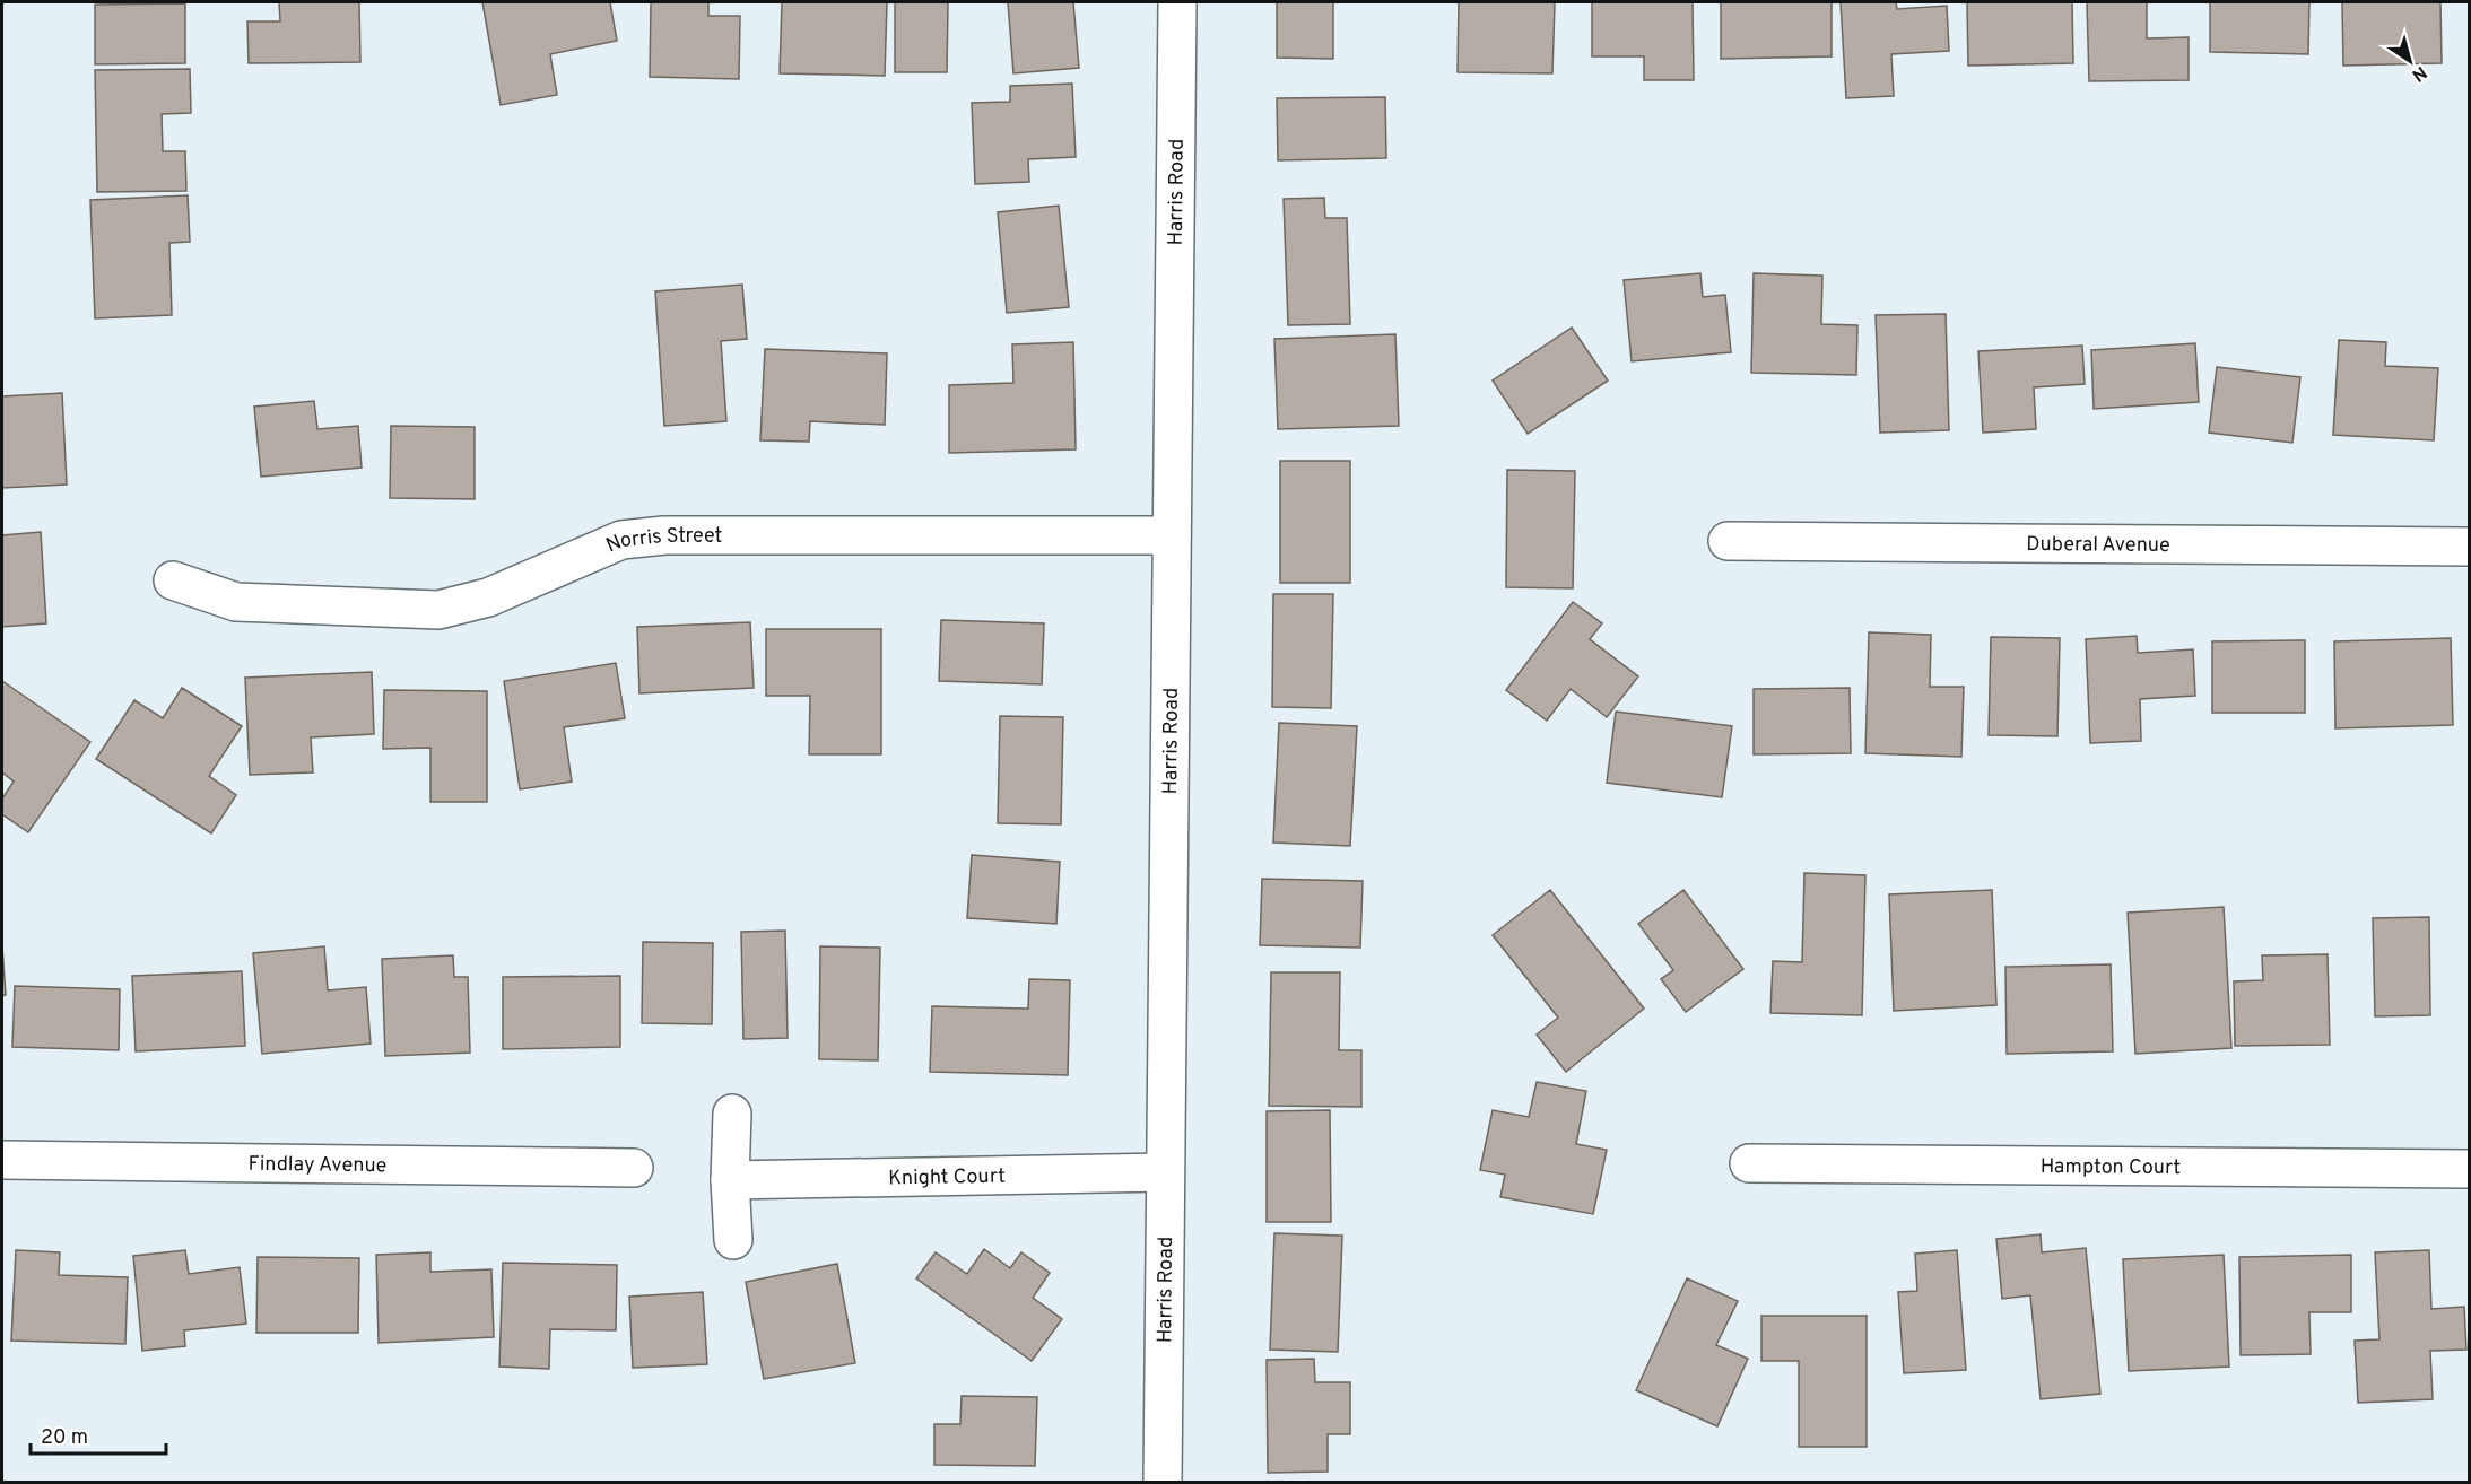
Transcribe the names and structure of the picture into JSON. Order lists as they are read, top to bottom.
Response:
{
  "streets": {
    "street": [
      "Harris Road",
      "Norris Street",
      "Duberal Avenue",
      "Findlay Avenue",
      "Hampton Court",
      "Knight Court"
    ]
  },
  "crossings": [
    ["Harris Road", "Norris Street"],
    ["Harris Road", "Knight Court"]
  ],
  "scale_bar": "20 m",
  "north": "bottom right"
}
